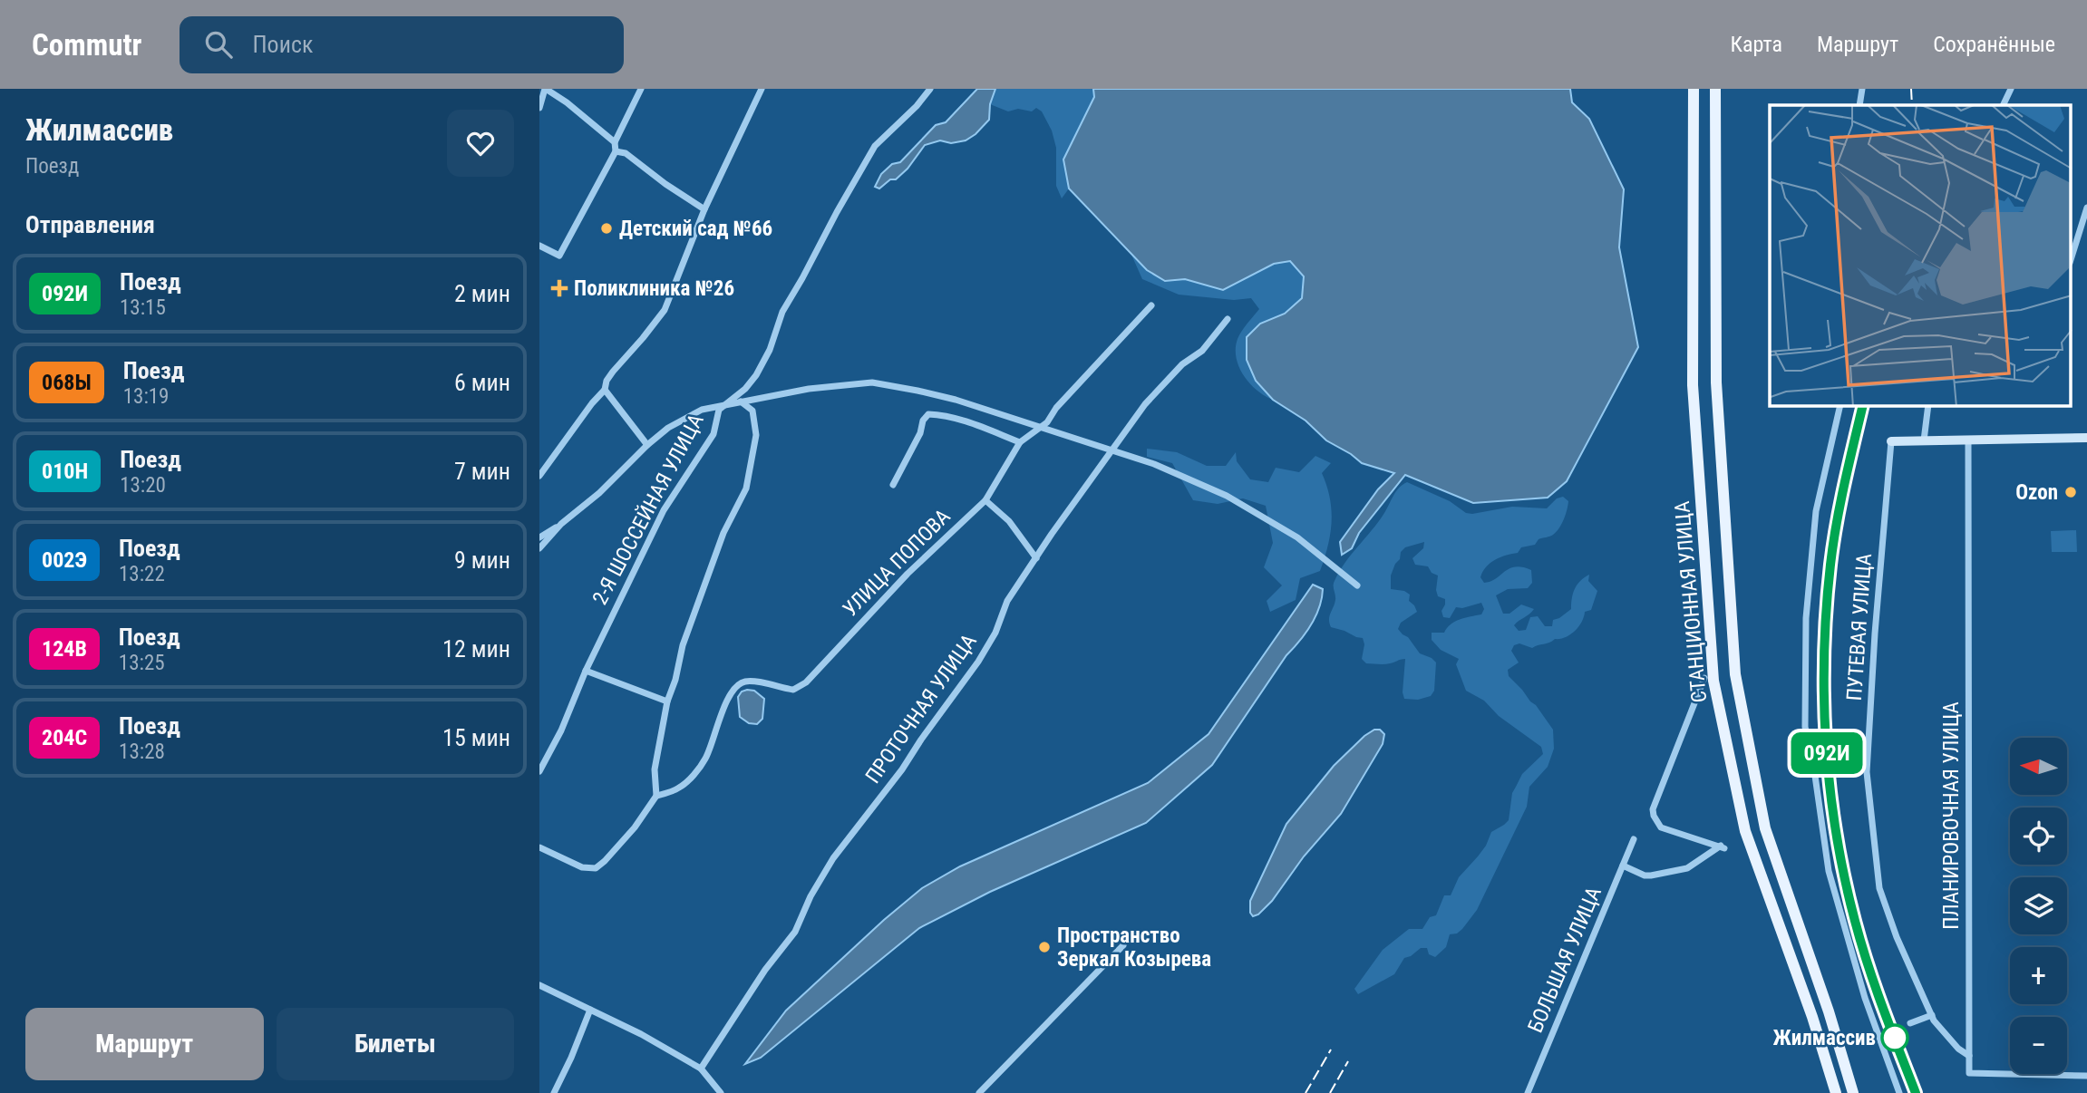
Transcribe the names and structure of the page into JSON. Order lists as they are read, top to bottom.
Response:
{
  "streets": {
    "main road": ["СТАНЦИОННАЯ УЛИЦА"],
    "street": [
      "2-Я ШОССЕЙНАЯ УЛИЦА",
      "УЛИЦА ПОПОВА",
      "ПУТЕВАЯ УЛИЦА",
      "ПРОТОЧНАЯ УЛИЦА",
      "ПЛАНИРОВОЧНАЯ УЛИЦА",
      "БОЛЬШАЯ УЛИЦА"
    ]
  },
  "crossings": [
    ["ПУТЕВАЯ УЛИЦА", "ПЛАНИРОВОЧНАЯ УЛИЦА"]
  ],
  "places": {
    "other": [
      "Детский сад №66",
      "Ozon",
      "Пространство Зеркал Козырева",
      "Жилмассив"
    ],
    "health": ["Поликлиника №26"]
  },
  "north": "left",
  "page": {
    "header": "Commutr",
    "search": "Поиск",
    "nav": ["Карта", "Маршрут", "Сохранённые"],
    "heading": [
      ["Жилмассив", "Поезд"],
      "Отправления"
    ],
    "on_map": "092И",
    "list": [
      {
        "mark": "092И",
        "name": "Поезд",
        "note": "13:15",
        "value": "2 мин"
      },
      {
        "mark": "068Ы",
        "name": "Поезд",
        "note": "13:19",
        "value": "6 мин"
      },
      {
        "mark": "010Н",
        "name": "Поезд",
        "note": "13:20",
        "value": "7 мин"
      },
      {
        "mark": "002Э",
        "name": "Поезд",
        "note": "13:22",
        "value": "9 мин"
      },
      {
        "mark": "124В",
        "name": "Поезд",
        "note": "13:25",
        "value": "12 мин"
      },
      {
        "mark": "204С",
        "name": "Поезд",
        "note": "13:28",
        "value": "15 мин"
      }
    ],
    "map_buttons": ["+", "−"],
    "buttons": ["Маршрут", "Билеты"]
  }
}
